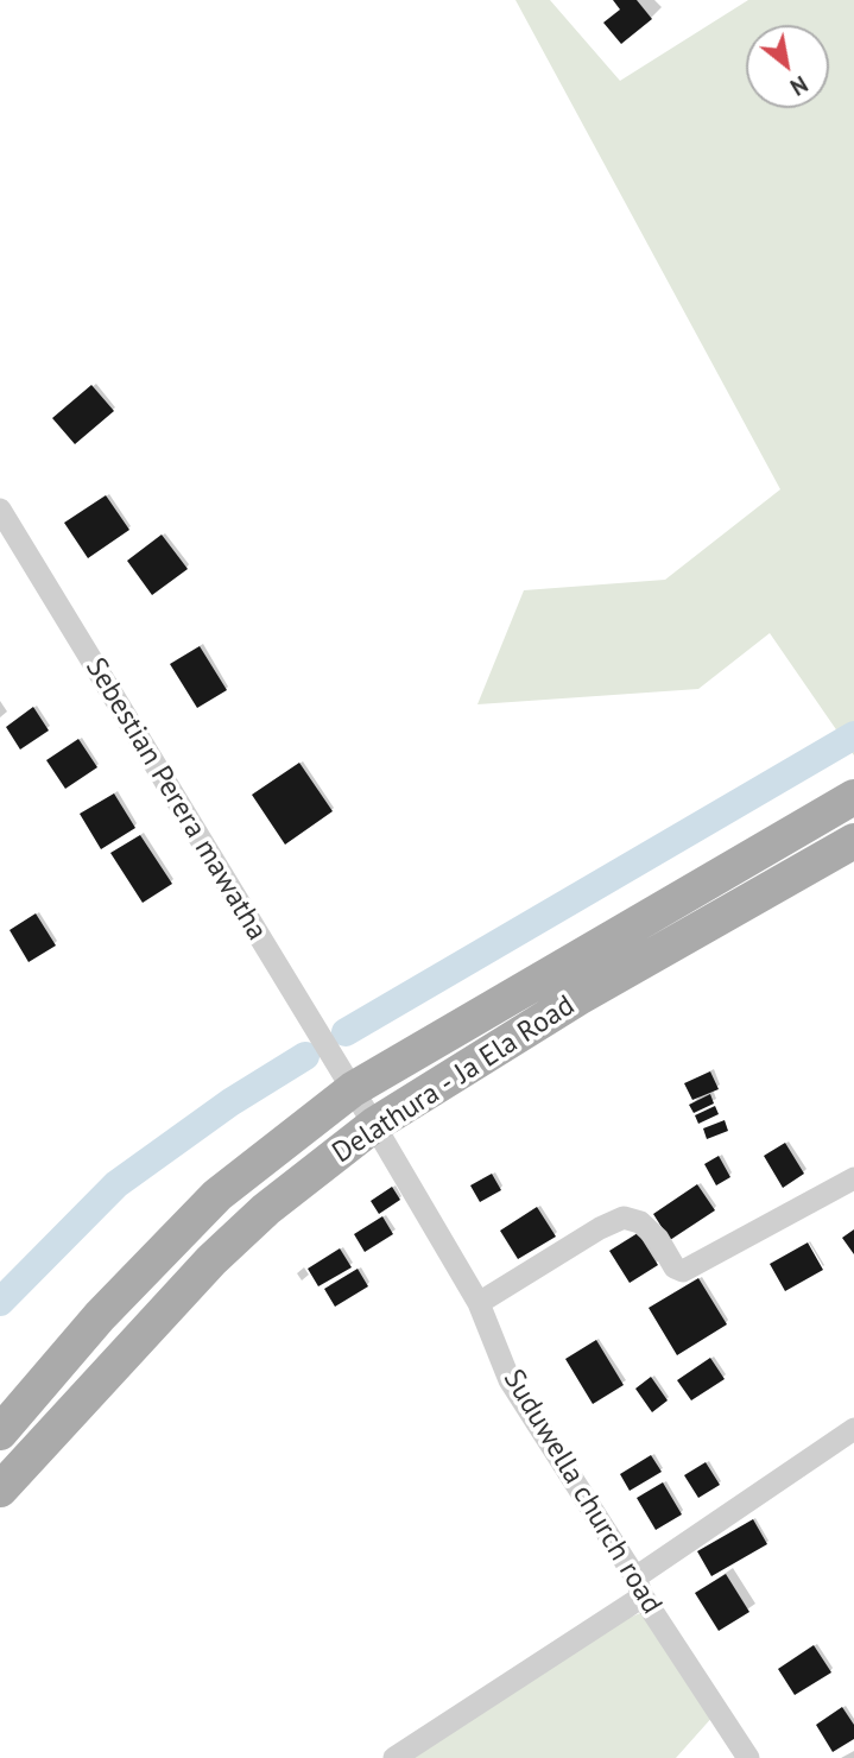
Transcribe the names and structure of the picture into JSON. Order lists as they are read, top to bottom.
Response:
{
  "streets": {
    "main road": ["Delathura - Ja Ela Road"],
    "street": ["Sebestian Perera mawatha", "Suduwella church road"]
  },
  "crossings": [
    ["Sebestian Perera mawatha", "Delathura - Ja Ela Road"],
    ["Sebestian Perera mawatha", "Suduwella church road"],
    ["Delathura - Ja Ela Road", "Suduwella church road"]
  ],
  "north": "bottom right"
}
